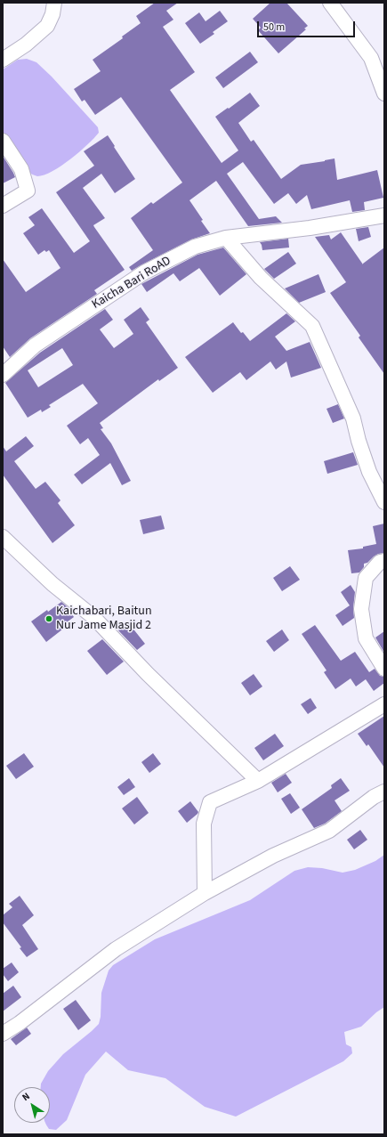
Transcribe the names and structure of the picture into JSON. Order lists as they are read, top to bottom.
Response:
{
  "streets": {
    "street": ["Kaicha Bari RoAD"]
  },
  "places": ["Kaichabari, Baitun Nur Jame Masjid 2"],
  "scale_bar": "50 m",
  "north": "top left"
}
